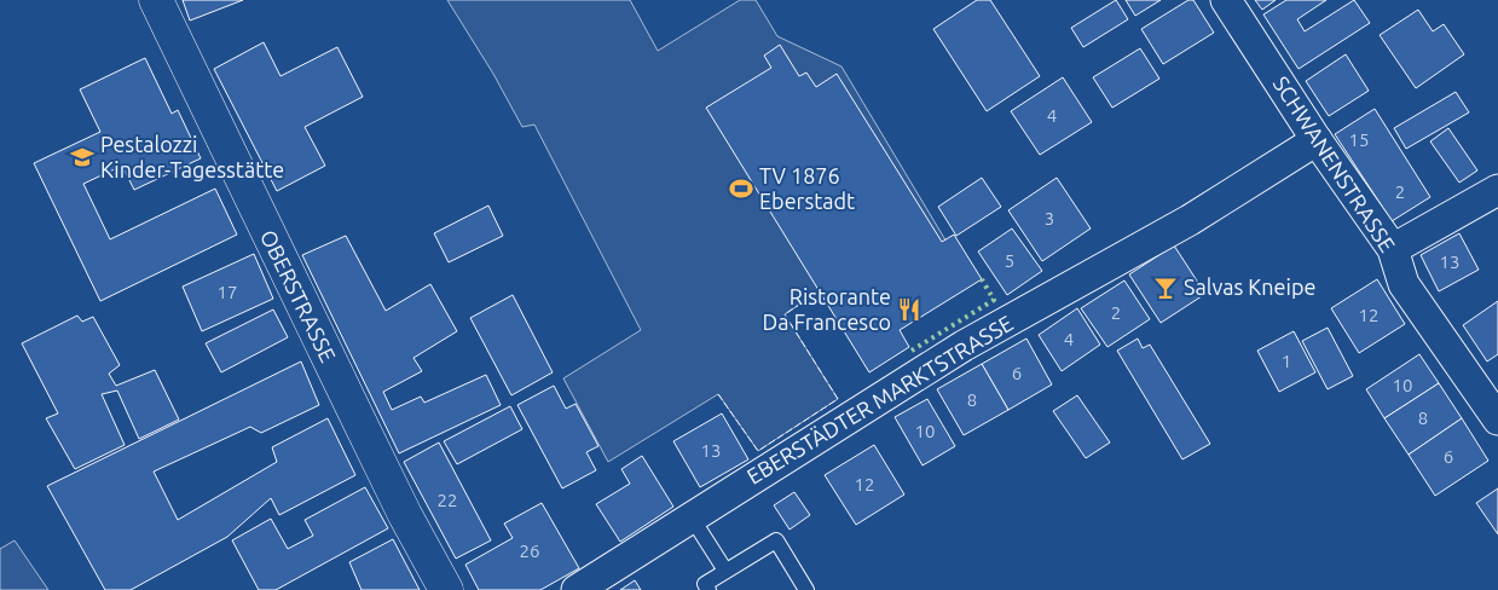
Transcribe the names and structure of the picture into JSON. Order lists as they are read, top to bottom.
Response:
{
  "streets": {
    "street": ["SCHWANENSTRASSE", "OBERSTRASSE", "EBERSTÄDTER MARKTSTRASSE"]
  },
  "crossings": [
    ["SCHWANENSTRASSE", "EBERSTÄDTER MARKTSTRASSE"]
  ],
  "places": {
    "school or university": ["Pestalozzi Kinder-Tagesstätte"],
    "sports": ["TV 1876 Eberstadt"],
    "bar": ["Salvas Kneipe"],
    "restaurant": ["Ristorante Da Francesco"]
  },
  "house_numbers": [
    "4",
    "15",
    "2",
    "3",
    "5",
    "13",
    "17",
    "2",
    "12",
    "4",
    "1",
    "6",
    "10",
    "8",
    "8",
    "10",
    "13",
    "6",
    "12",
    "22",
    "26"
  ]
}
